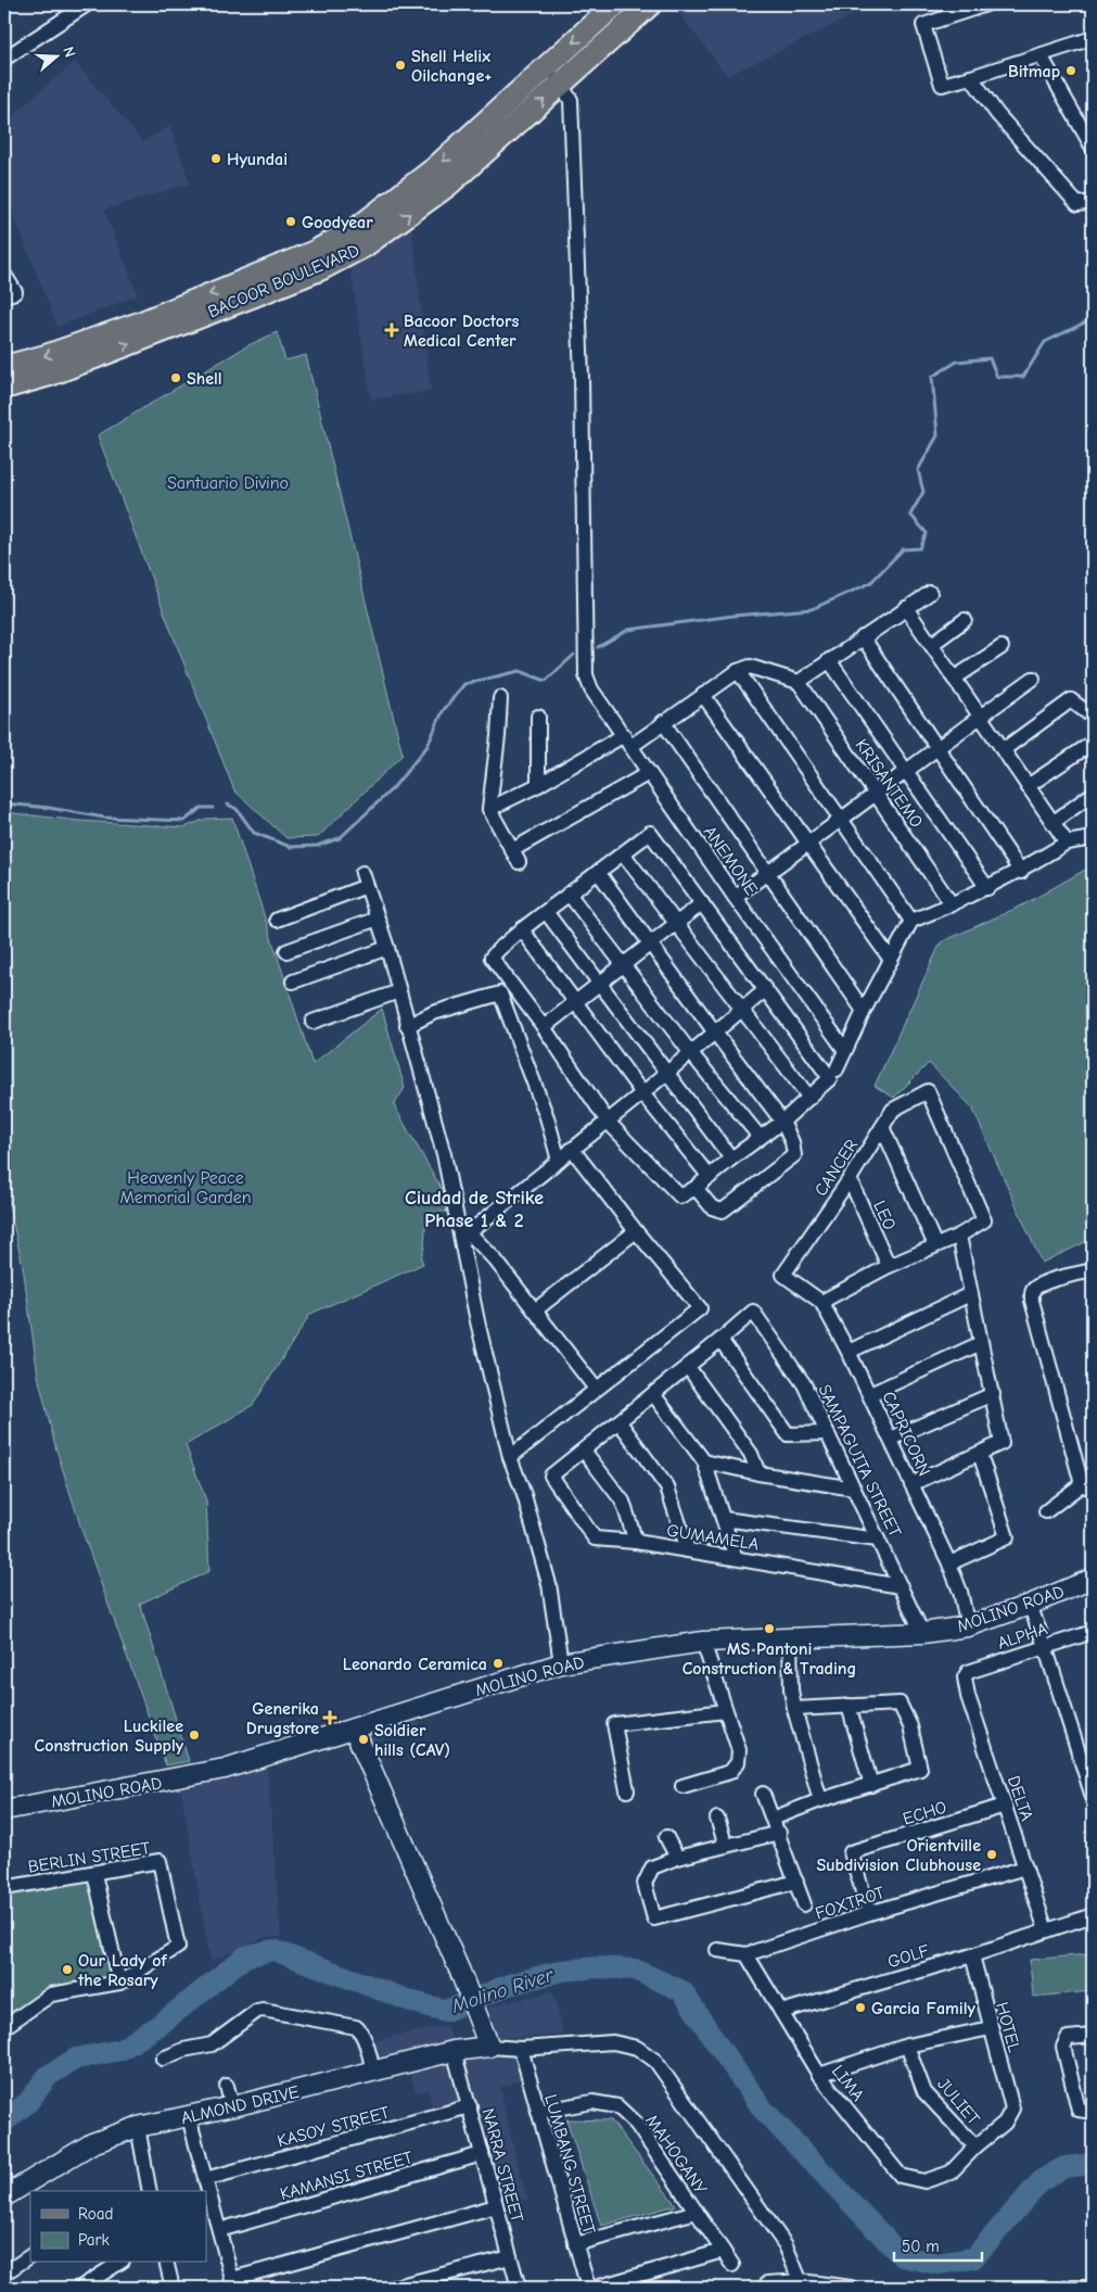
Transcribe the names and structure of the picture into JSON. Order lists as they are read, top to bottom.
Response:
{
  "streets": {
    "main road": ["BACOOR BOULEVARD", "MOLINO ROAD", "ALMOND DRIVE"],
    "street": [
      "KRISANTEMO",
      "ANEMONE",
      "CANCER",
      "LEO",
      "CAPRICORN",
      "SAMPAGUITA STREET",
      "GUMAMELA",
      "ALPHA",
      "DELTA",
      "ECHO",
      "BERLIN STREET",
      "FOXTROT",
      "GOLF",
      "HOTEL",
      "LIMA",
      "JULIET",
      "KASOY STREET",
      "MAHOGANY",
      "LUMBANG STREET",
      "NARRA STREET",
      "KAMANSI STREET"
    ]
  },
  "crossings": [
    ["BACOOR BOULEVARD", "ANEMONE"],
    ["CANCER", "LEO"],
    ["CANCER", "CAPRICORN"],
    ["CAPRICORN", "MOLINO ROAD"],
    ["SAMPAGUITA STREET", "GUMAMELA"],
    ["SAMPAGUITA STREET", "MOLINO ROAD"],
    ["ALPHA", "DELTA"],
    ["DELTA", "ECHO"],
    ["DELTA", "FOXTROT"],
    ["DELTA", "GOLF"],
    ["ECHO", "FOXTROT"],
    ["FOXTROT", "LIMA"],
    ["GOLF", "HOTEL"],
    ["GOLF", "LIMA"],
    ["HOTEL", "LIMA"],
    ["LIMA", "JULIET"],
    ["ALMOND DRIVE", "NARRA STREET"],
    ["KASOY STREET", "NARRA STREET"],
    ["MAHOGANY", "LUMBANG STREET"],
    ["NARRA STREET", "KAMANSI STREET"]
  ],
  "districts": ["Ciudad de Strike Phase 1 & 2"],
  "water": ["Molino River"],
  "parks": ["Santuario Divino", "Heavenly Peace Memorial Garden"],
  "places": {
    "other": [
      "Shell Helix Oilchange+",
      "Bitmap",
      "Hyundai",
      "Goodyear",
      "Shell",
      "MS Pantoni Construction & Trading",
      "Leonardo Ceramica",
      "Luckilee Construction Supply",
      "Soldier hills (CAV)",
      "Orientville Subdivision Clubhouse",
      "Our Lady of the Rosary",
      "Garcia Family"
    ],
    "health": ["Bacoor Doctors Medical Center", "Generika Drugstore"]
  },
  "legend": ["Road", "Park"],
  "scale_bar": "50 m",
  "north": "right"
}
